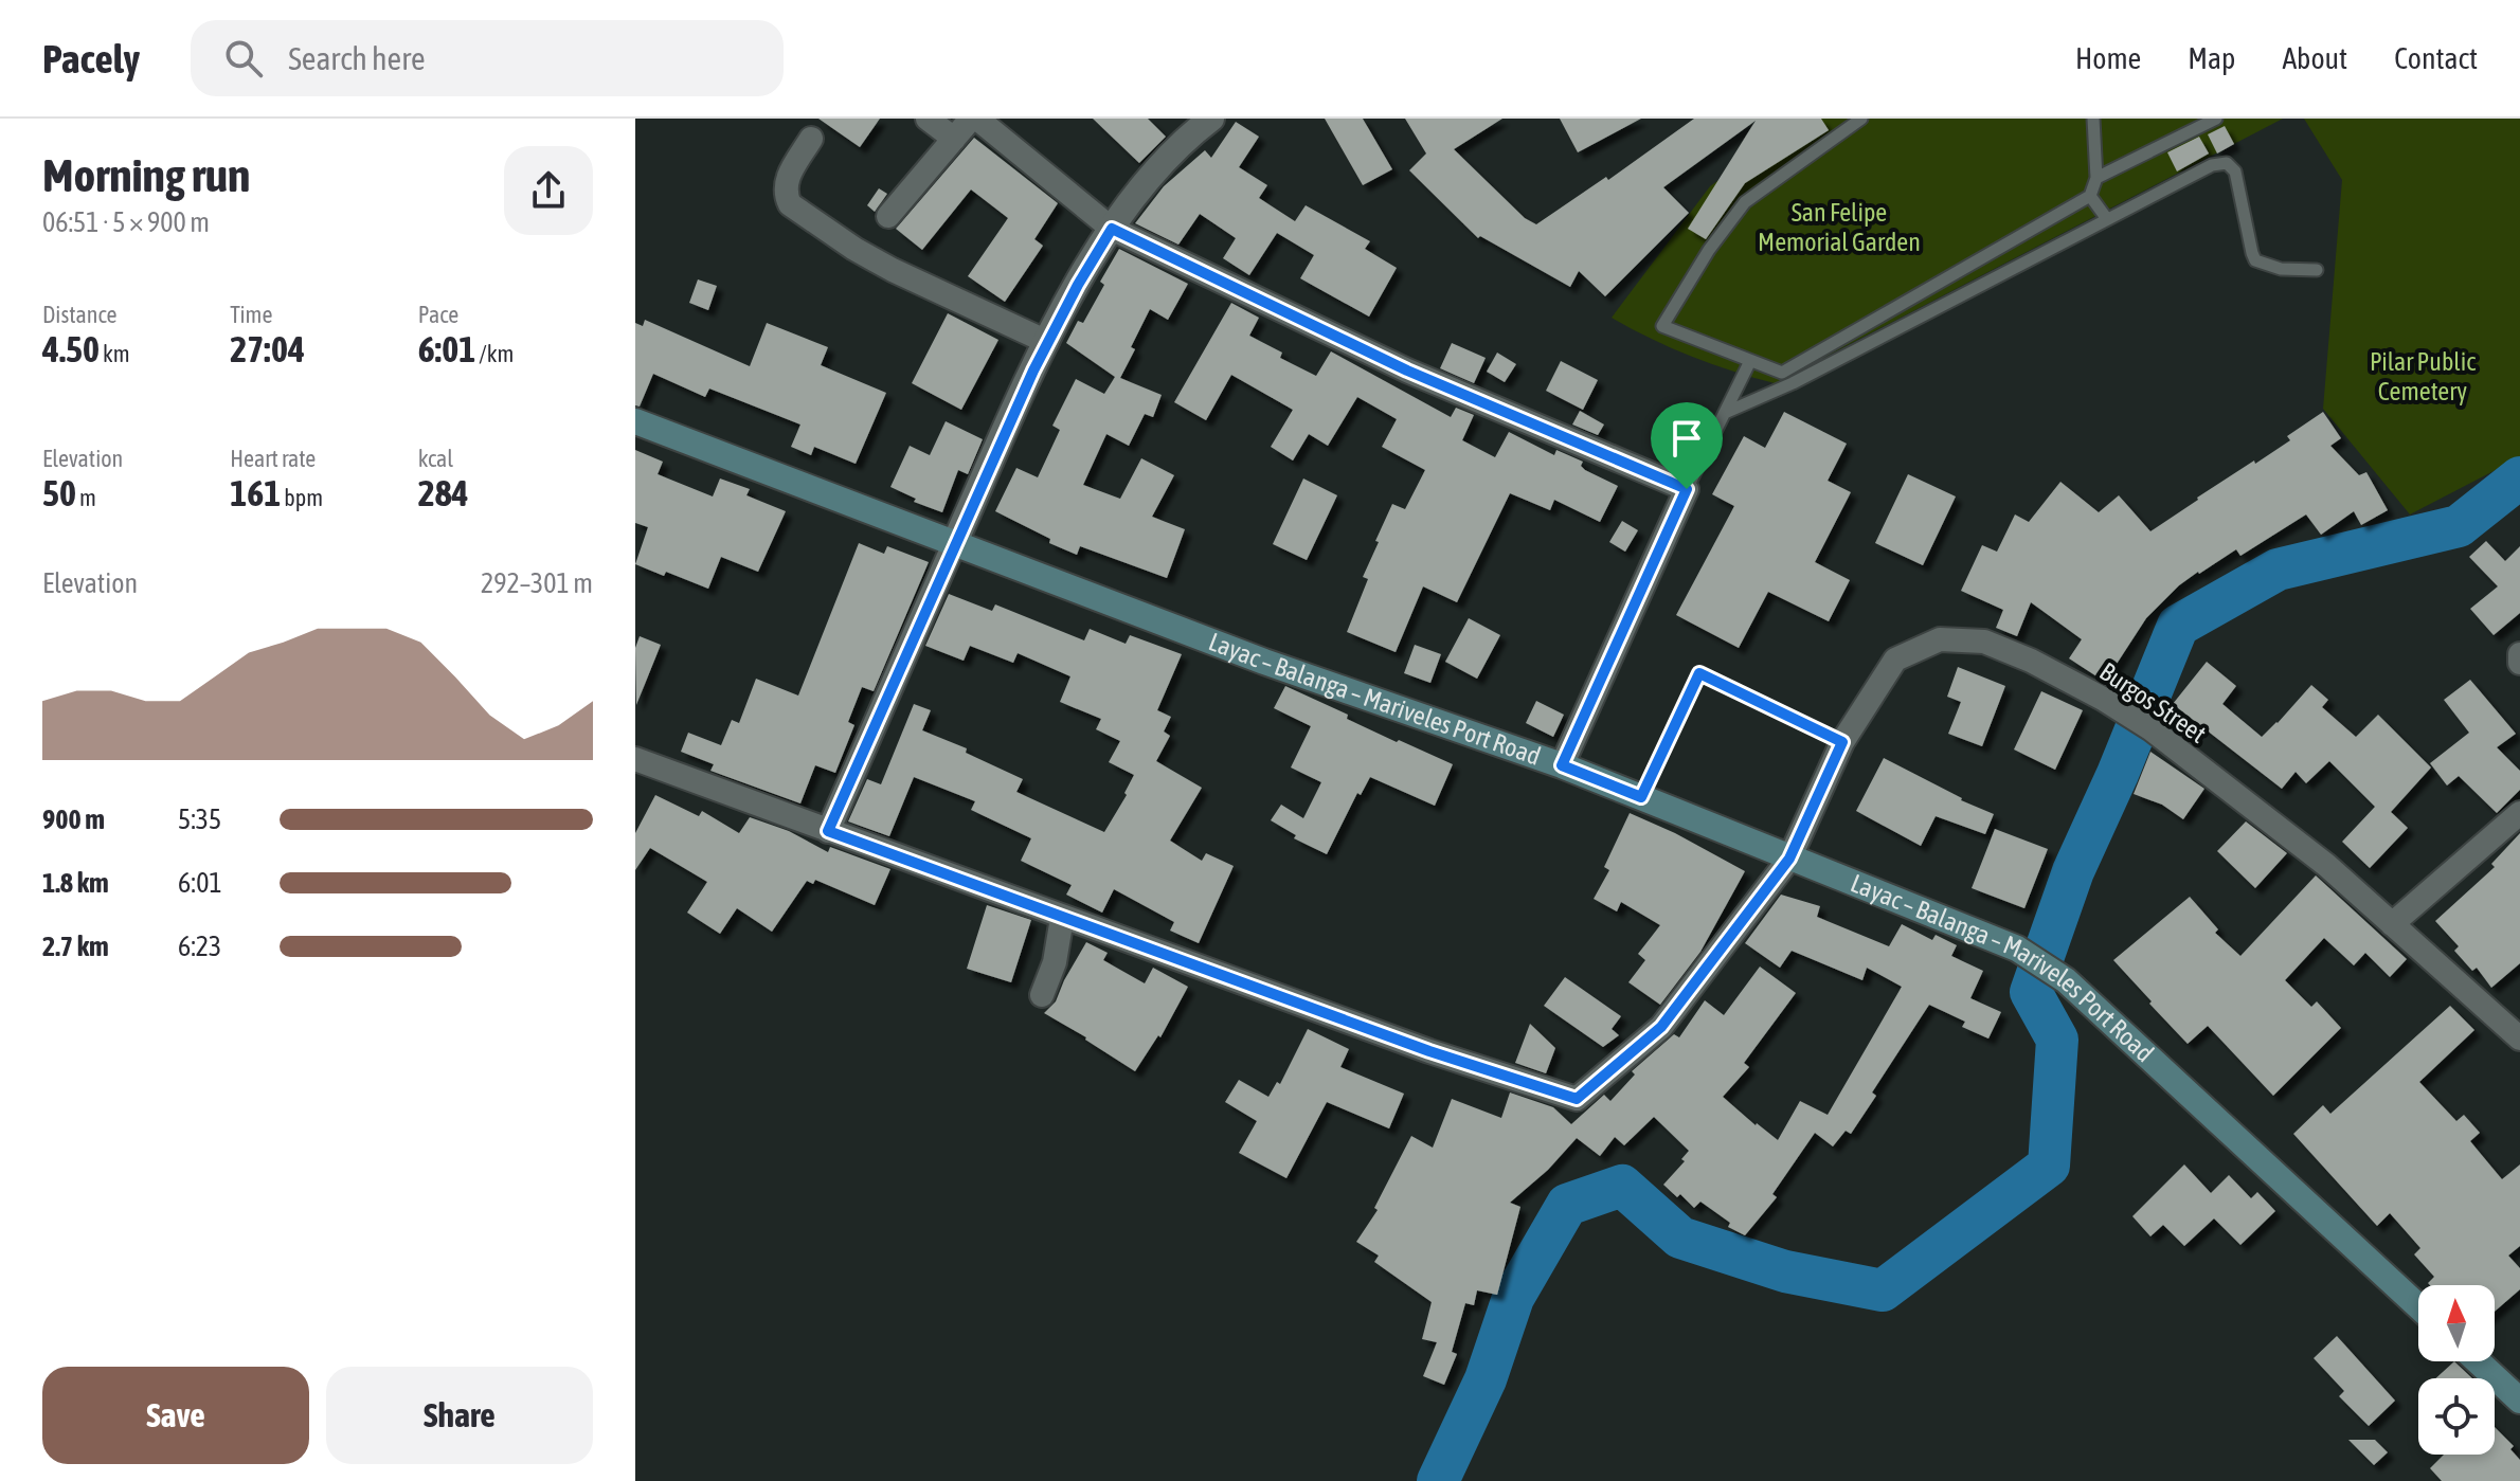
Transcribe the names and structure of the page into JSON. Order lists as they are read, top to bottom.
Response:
{
  "streets": {
    "main road": ["Layac – Balanga – Mariveles Port Road"],
    "street": ["Burgos Street"]
  },
  "crossings": [
    ["Layac – Balanga – Mariveles Port Road", "Burgos Street"]
  ],
  "parks": ["San Felipe Memorial Garden", "Pilar Public Cemetery"],
  "north": "top",
  "page": {
    "header": "Pacely",
    "search": "Search here",
    "nav": [
      "Home",
      "Map",
      "About",
      "Contact"
    ],
    "heading": ["Morning run", "06:51 · 5 × 900 m"],
    "stats": [
      ["Distance", "4.50 km"],
      ["Time", "27:04"],
      ["Pace", "6:01 /km"],
      ["Elevation", "50 m"],
      ["Heart rate", "161 bpm"],
      ["kcal", "284"]
    ],
    "chart": ["Elevation", "292–301 m"],
    "list": [
      {
        "name": "900 m",
        "note": "5:35"
      },
      {
        "name": "1.8 km",
        "note": "6:01"
      },
      {
        "name": "2.7 km",
        "note": "6:23"
      }
    ],
    "buttons": ["Save", "Share"]
  }
}
